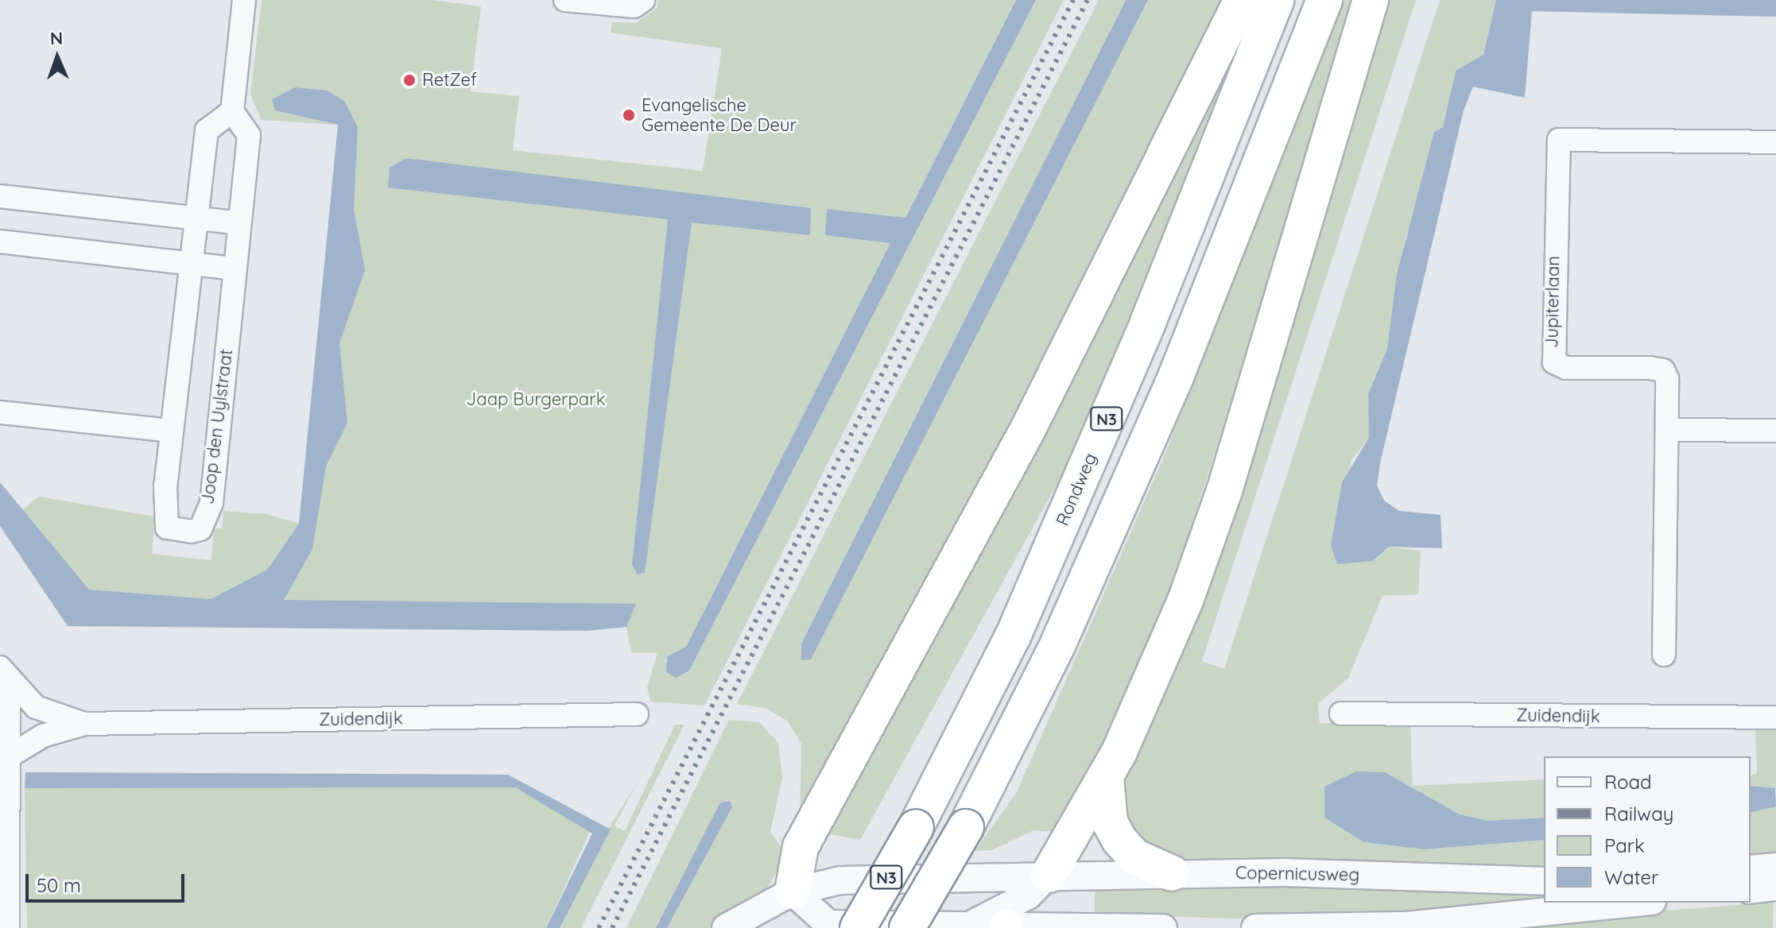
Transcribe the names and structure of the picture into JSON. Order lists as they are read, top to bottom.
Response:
{
  "streets": {
    "highway": ["N3", "Rondweg"],
    "street": [
      "Jupiterlaan",
      "Joop den Uylstraat",
      "Zuidendijk",
      "Copernicusweg"
    ]
  },
  "parks": ["Jaap Burgerpark"],
  "places": ["RetZef", "Evangelische Gemeente De Deur"],
  "legend": [
    "Road",
    "Railway",
    "Park",
    "Water"
  ],
  "scale_bar": "50 m",
  "north": "top"
}
